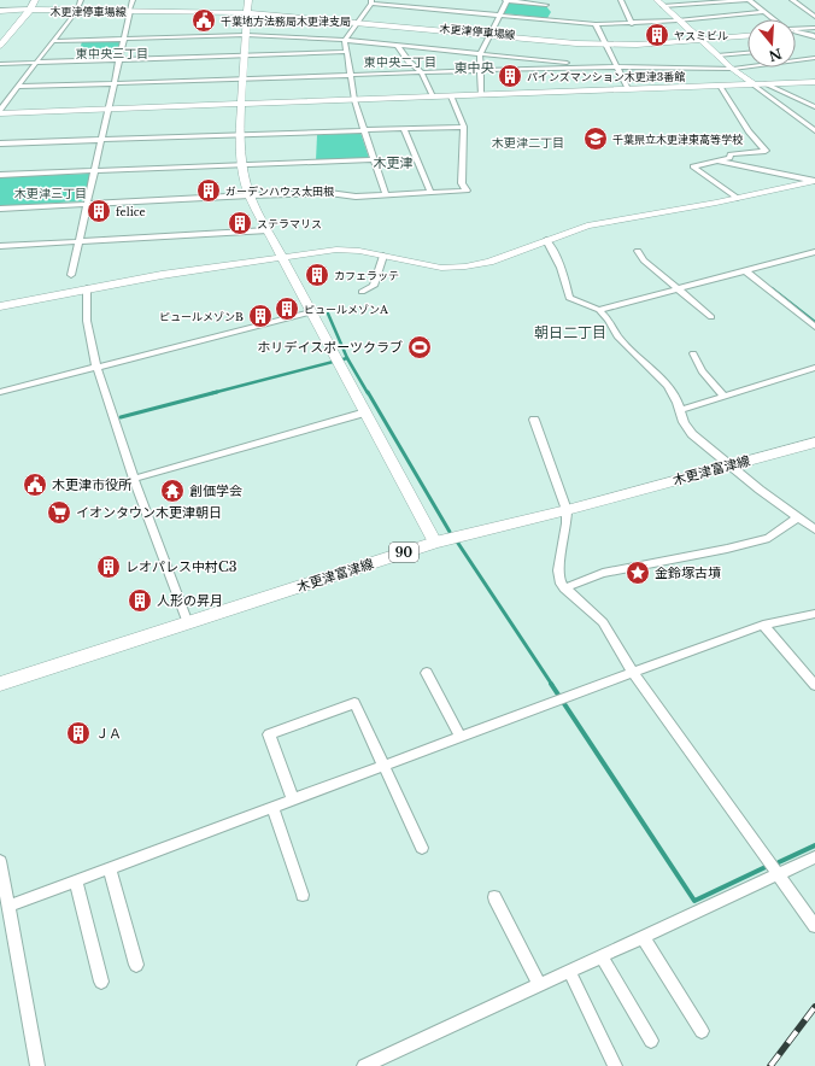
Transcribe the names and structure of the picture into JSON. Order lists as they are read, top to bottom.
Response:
{
  "streets": {
    "main road": ["木更津富津線", "90"],
    "street": ["木更津停車場線"]
  },
  "districts": [
    "東中央三丁目",
    "東中央二丁目",
    "東中央",
    "木更津二丁目",
    "木更津",
    "木更津三丁目",
    "朝日二丁目"
  ],
  "places": {
    "public building": ["千葉地方法務局木更津支局", "木更津市役所"],
    "building": [
      "ヤスミビル",
      "パインズマンション木更津3番館",
      "ガーデンハウス太田根",
      "felice",
      "ステラマリス",
      "カフェラッテ",
      "ピュールメゾンA",
      "ピュールメゾンB",
      "レオパレス中村C3",
      "人形の昇月",
      "ＪＡ"
    ],
    "school or university": ["千葉県立木更津東高等学校"],
    "sports": ["ホリデイスポーツクラブ"],
    "temple": ["創価学会"],
    "supermarket": ["イオンタウン木更津朝日"],
    "place": ["金鈴塚古墳"]
  },
  "north": "bottom"
}
